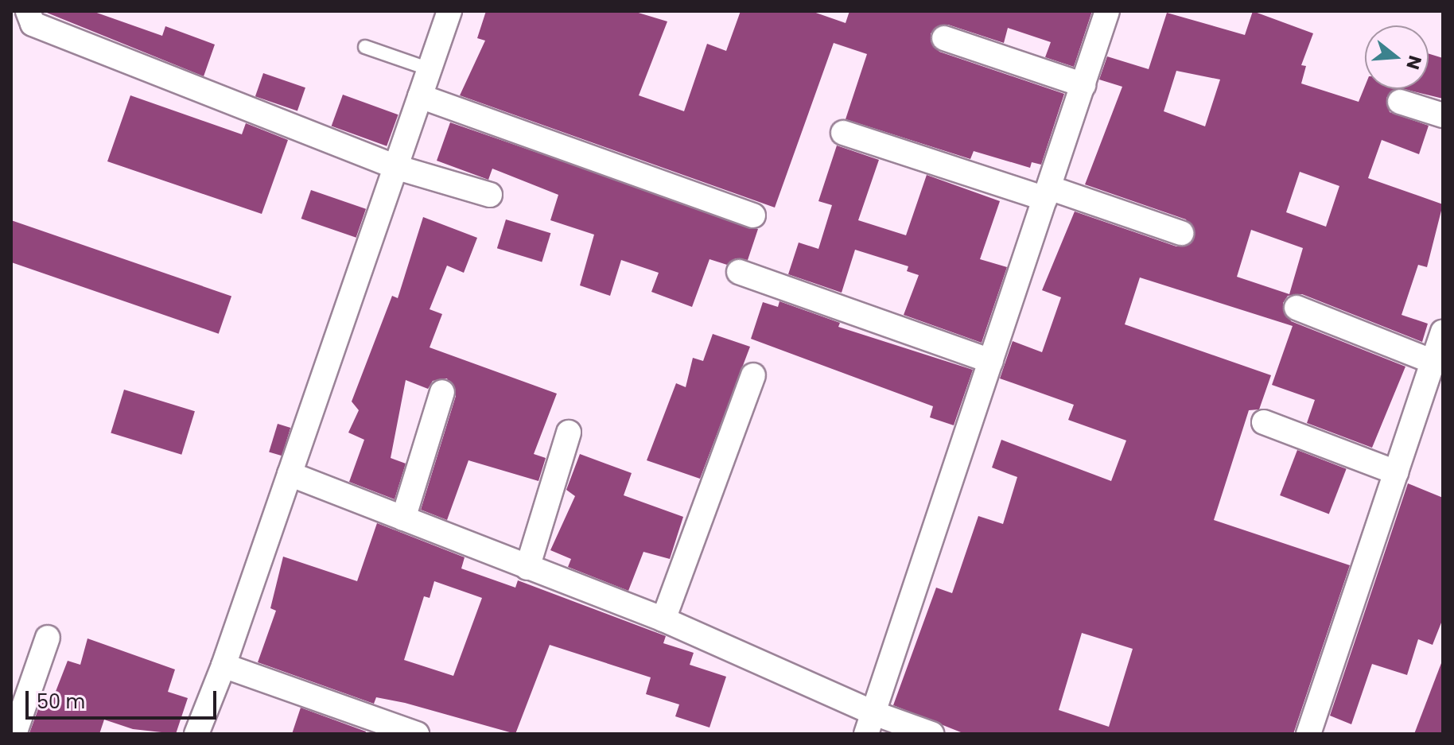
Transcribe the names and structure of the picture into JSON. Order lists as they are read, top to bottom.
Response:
{
  "scale_bar": "50 m",
  "north": "right"
}
